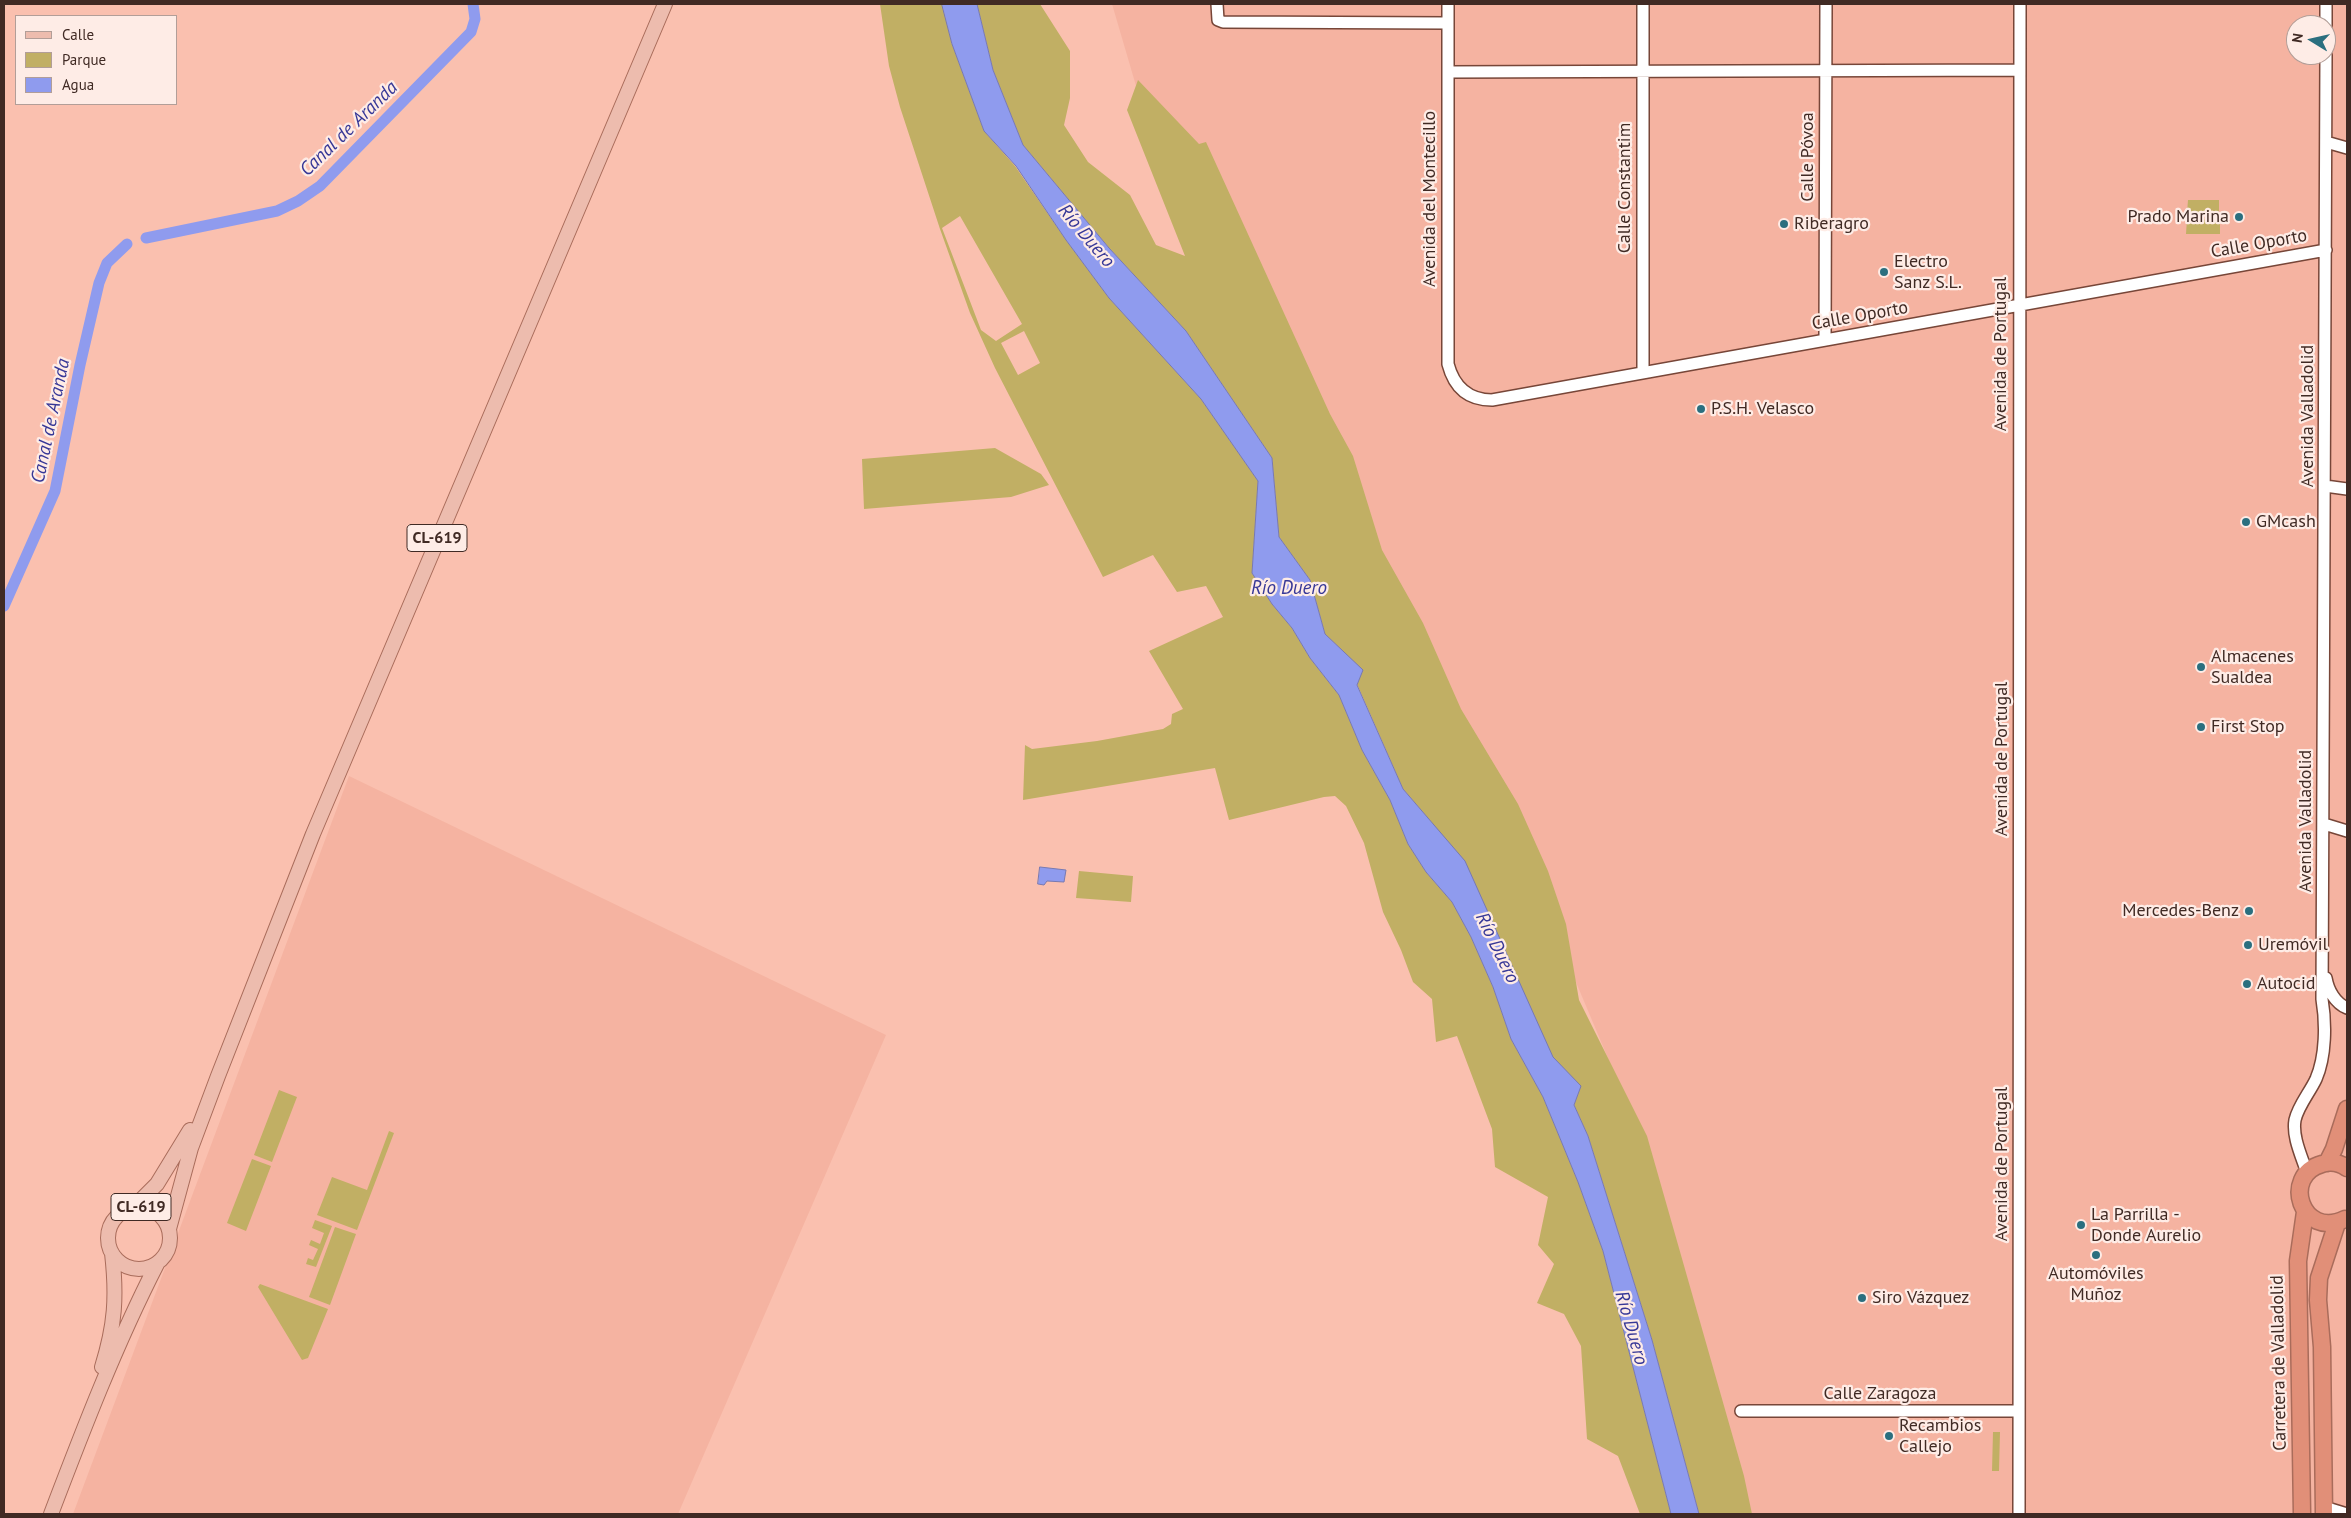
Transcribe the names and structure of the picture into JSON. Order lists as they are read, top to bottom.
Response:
{
  "streets": {
    "highway": ["Carretera de Valladolid"],
    "main road": ["CL-619"],
    "street": [
      "Calle Póvoa",
      "Calle Constantim",
      "Avenida del Montecillo",
      "Calle Oporto",
      "Avenida de Portugal",
      "Avenida Valladolid",
      "Calle Zaragoza"
    ]
  },
  "crossings": [
    ["Calle Póvoa", "Calle Oporto"],
    ["Calle Constantim", "Calle Oporto"],
    ["Avenida del Montecillo", "Calle Oporto"],
    ["Calle Oporto", "Avenida de Portugal"],
    ["Calle Oporto", "Avenida Valladolid"],
    ["Avenida de Portugal", "Calle Zaragoza"]
  ],
  "water": ["Canal de Aranda", "Río Duero"],
  "places": [
    "Prado Marina",
    "Riberagro",
    "Electro Sanz S.L.",
    "P.S.H. Velasco",
    "GMcash",
    "Almacenes Sualdea",
    "First Stop",
    "Mercedes-Benz",
    "Uremóvil",
    "Autocid",
    "La Parrilla - Donde Aurelio",
    "Automóviles Muñoz",
    "Siro Vázquez",
    "Recambios Callejo"
  ],
  "legend": ["Calle", "Parque", "Agua"],
  "north": "left"
}
